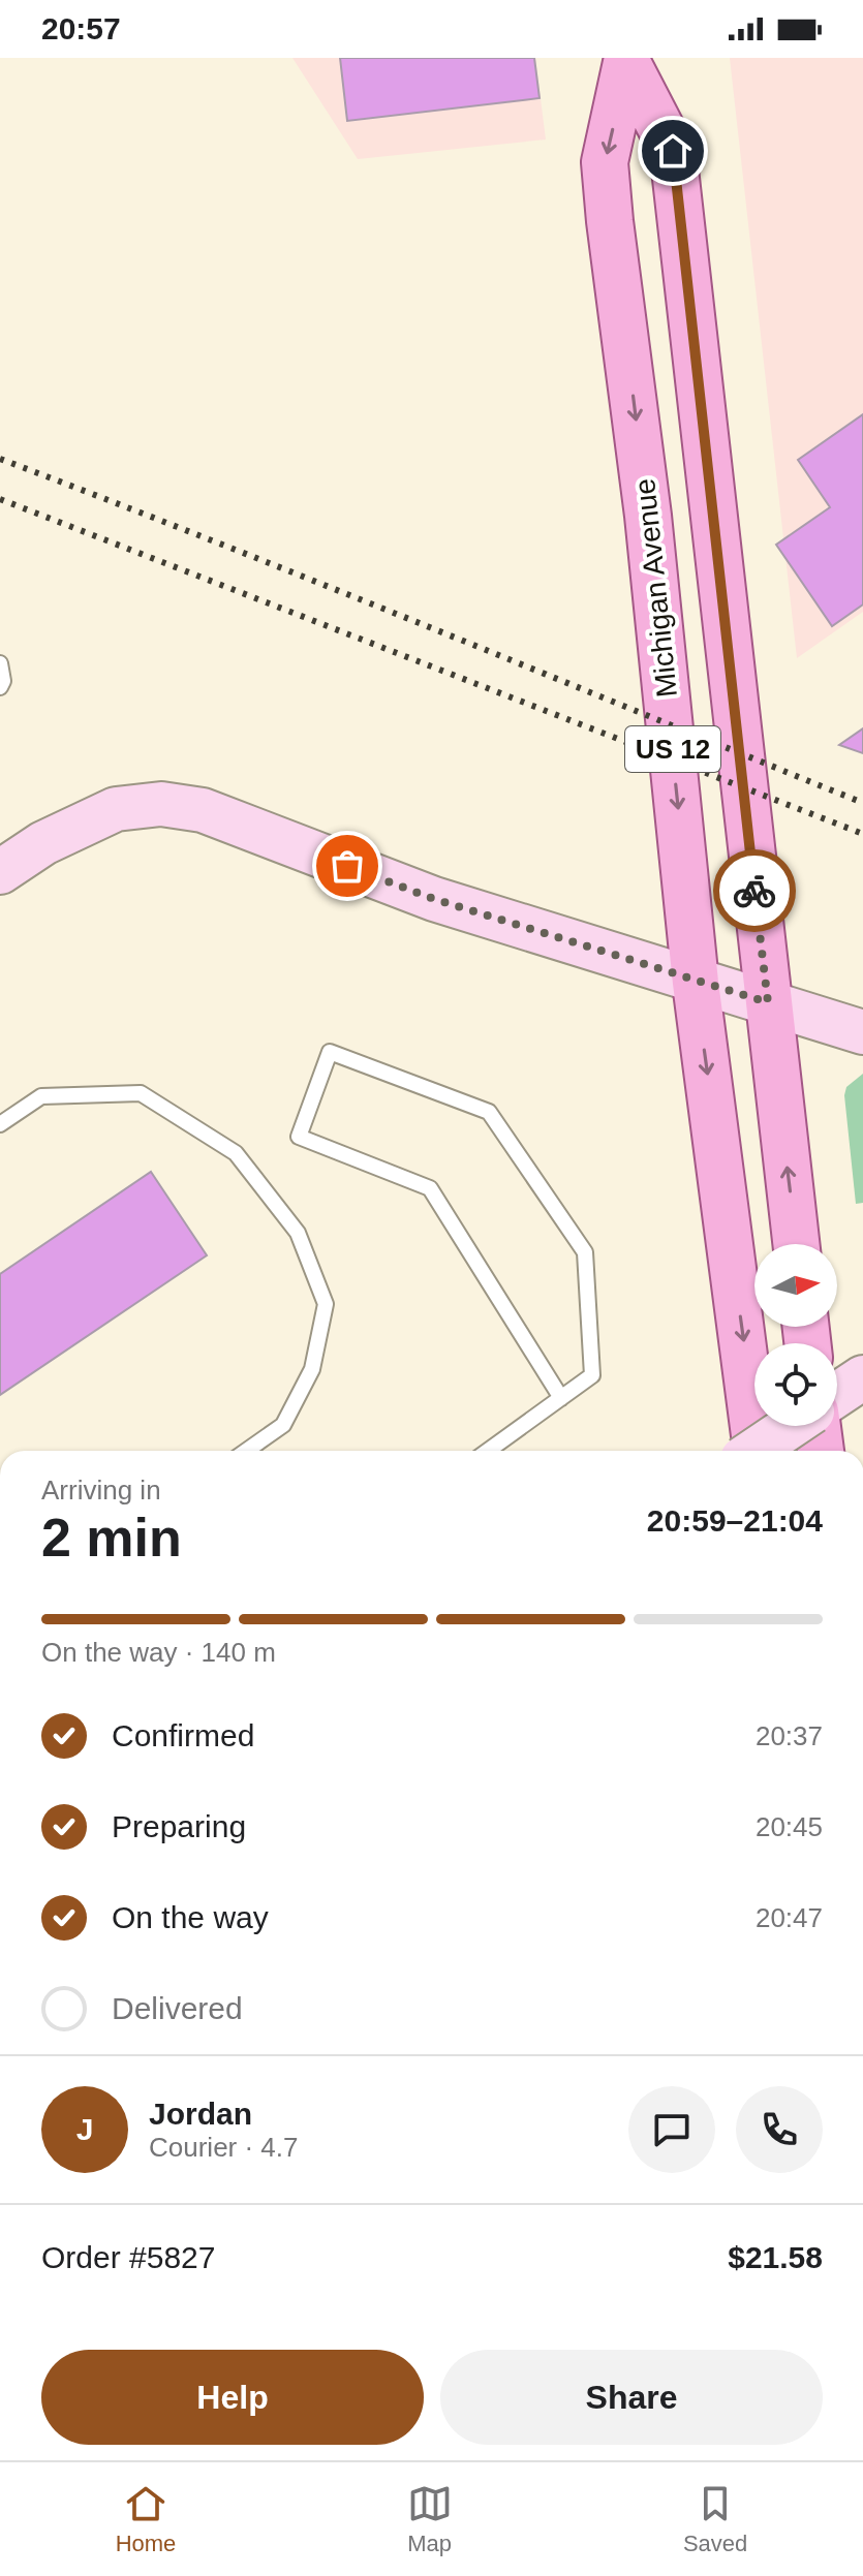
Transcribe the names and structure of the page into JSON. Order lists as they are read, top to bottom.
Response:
{
  "streets": {
    "main road": ["Michigan Avenue", "US 12"]
  },
  "north": "right",
  "page": {
    "status": "20:57",
    "heading": ["2 min", "Arriving in", "20:59–21:04"],
    "panel": [
      "Jordan",
      "Courier · 4.7",
      "Order #5827",
      "$21.58"
    ],
    "bar": "On the way · 140 m",
    "list": [
      ["Confirmed", "20:37"],
      ["Preparing", "20:45"],
      ["On the way", "20:47"],
      "Delivered"
    ],
    "round": "J",
    "buttons": ["Help", "Share"],
    "tabs": ["Home", "Map", "Saved"]
  }
}
